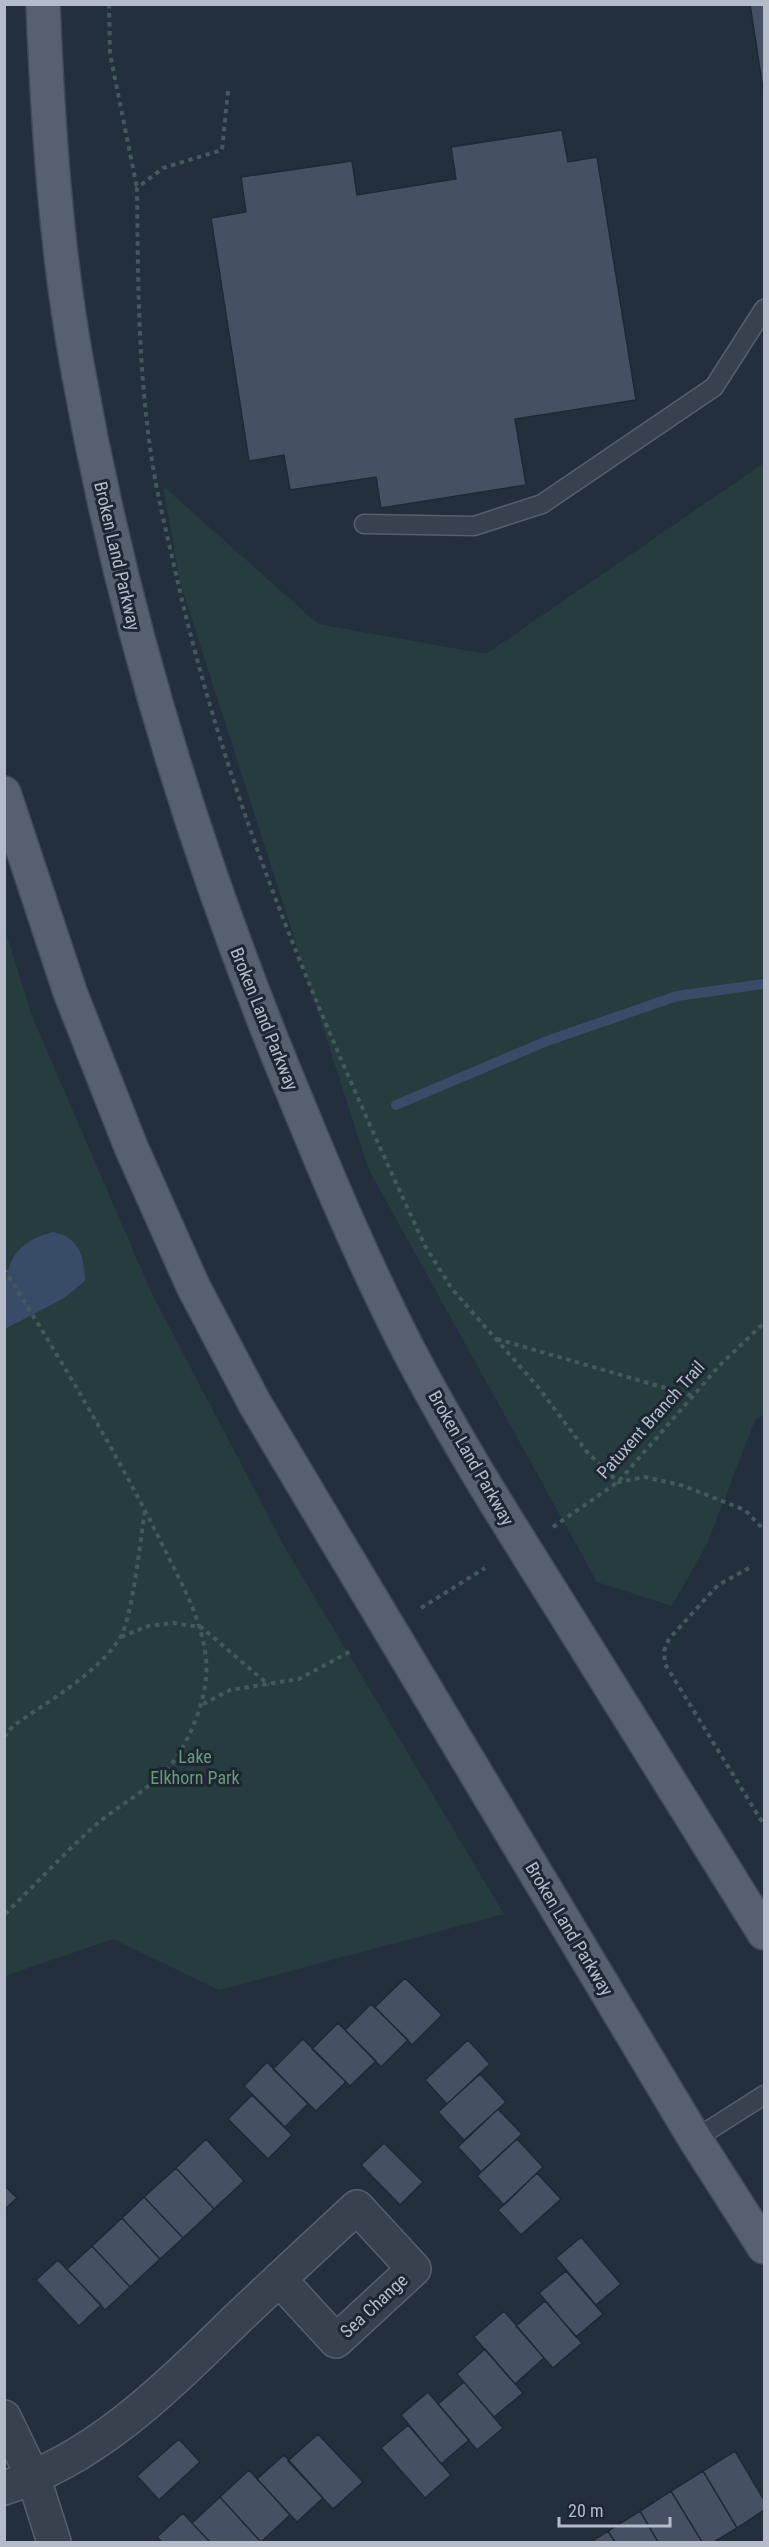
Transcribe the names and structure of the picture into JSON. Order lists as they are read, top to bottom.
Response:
{
  "streets": {
    "main road": ["Broken Land Parkway"],
    "path": ["Patuxent Branch Trail"]
  },
  "parks": ["Lake Elkhorn Park"],
  "scale_bar": "20 m"
}
